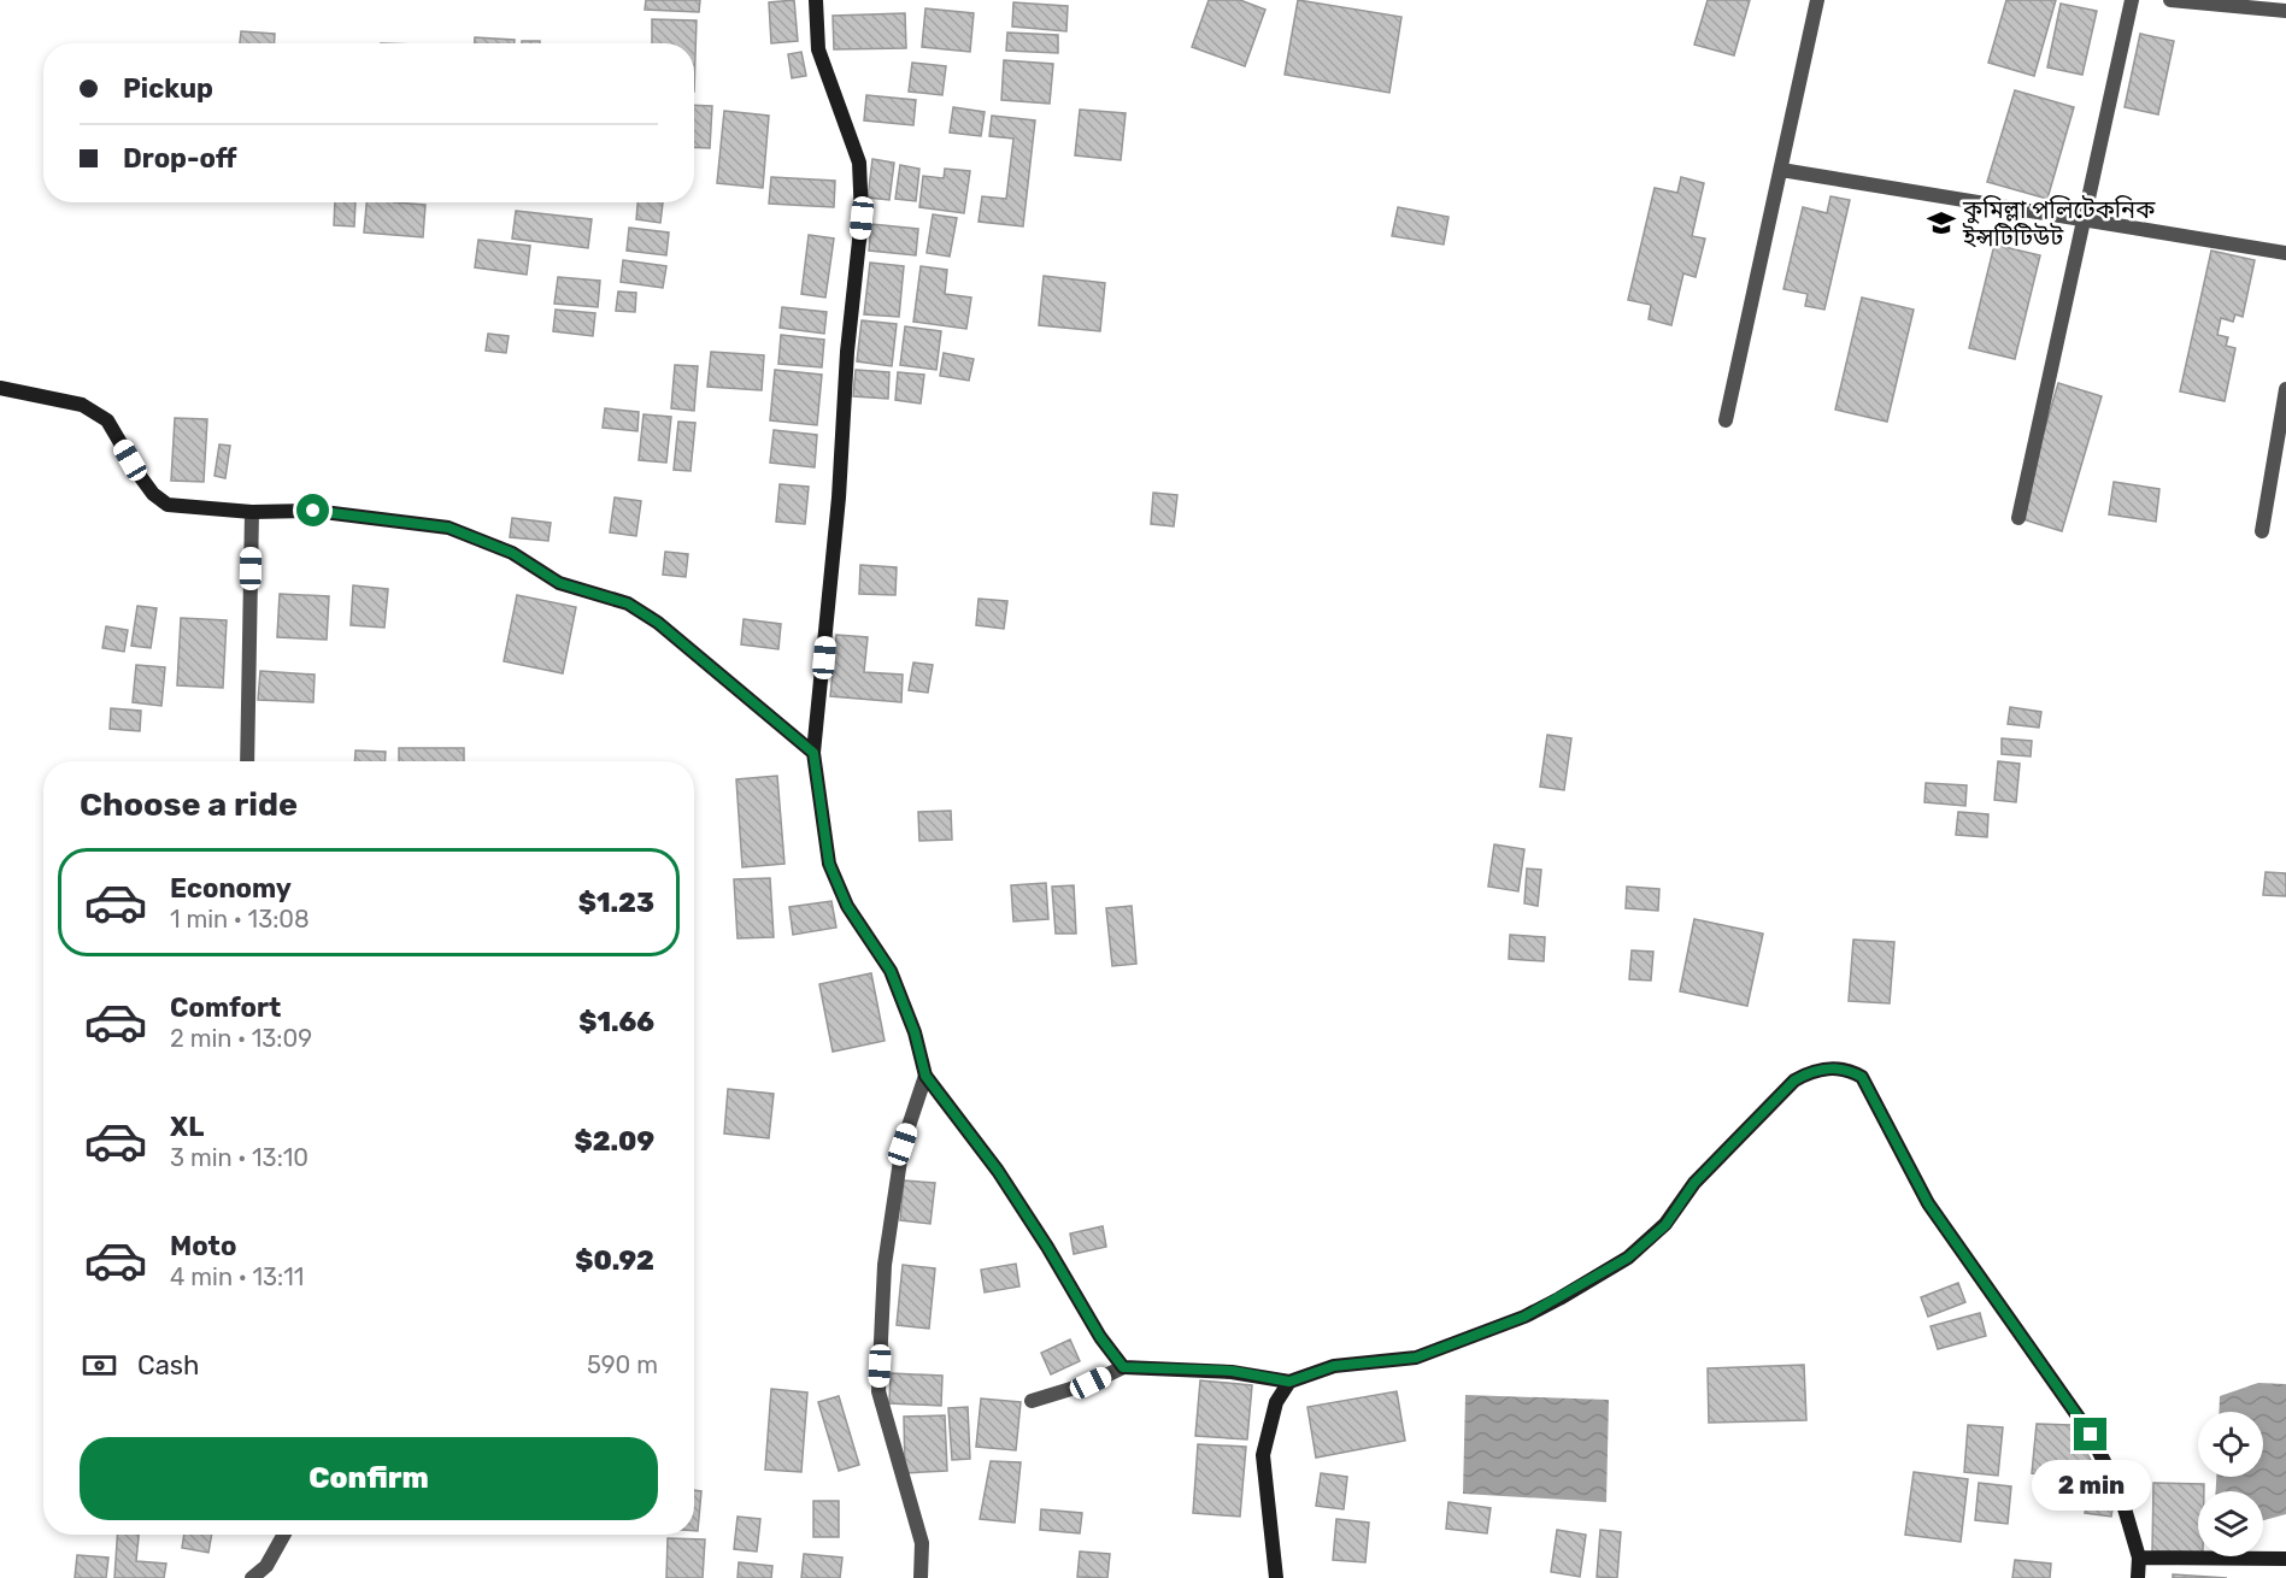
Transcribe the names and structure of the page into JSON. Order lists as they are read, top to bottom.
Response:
{
  "places": {
    "school or university": ["কুমিল্লা পলিটেকনিক ইন্সটিটিউট"]
  },
  "page": {
    "banner": ["Pickup", "Drop-off"],
    "heading": "Choose a ride",
    "list": [
      {
        "name": "Economy",
        "note": "1 min · 13:08",
        "value": "$1.23"
      },
      {
        "name": "Comfort",
        "note": "2 min · 13:09",
        "value": "$1.66"
      },
      {
        "name": "XL",
        "note": "3 min · 13:10",
        "value": "$2.09"
      },
      {
        "name": "Moto",
        "note": "4 min · 13:11",
        "value": "$0.92"
      }
    ],
    "pay": ["Cash", "590 m"],
    "buttons": "Confirm",
    "bubble": "2 min"
  }
}
